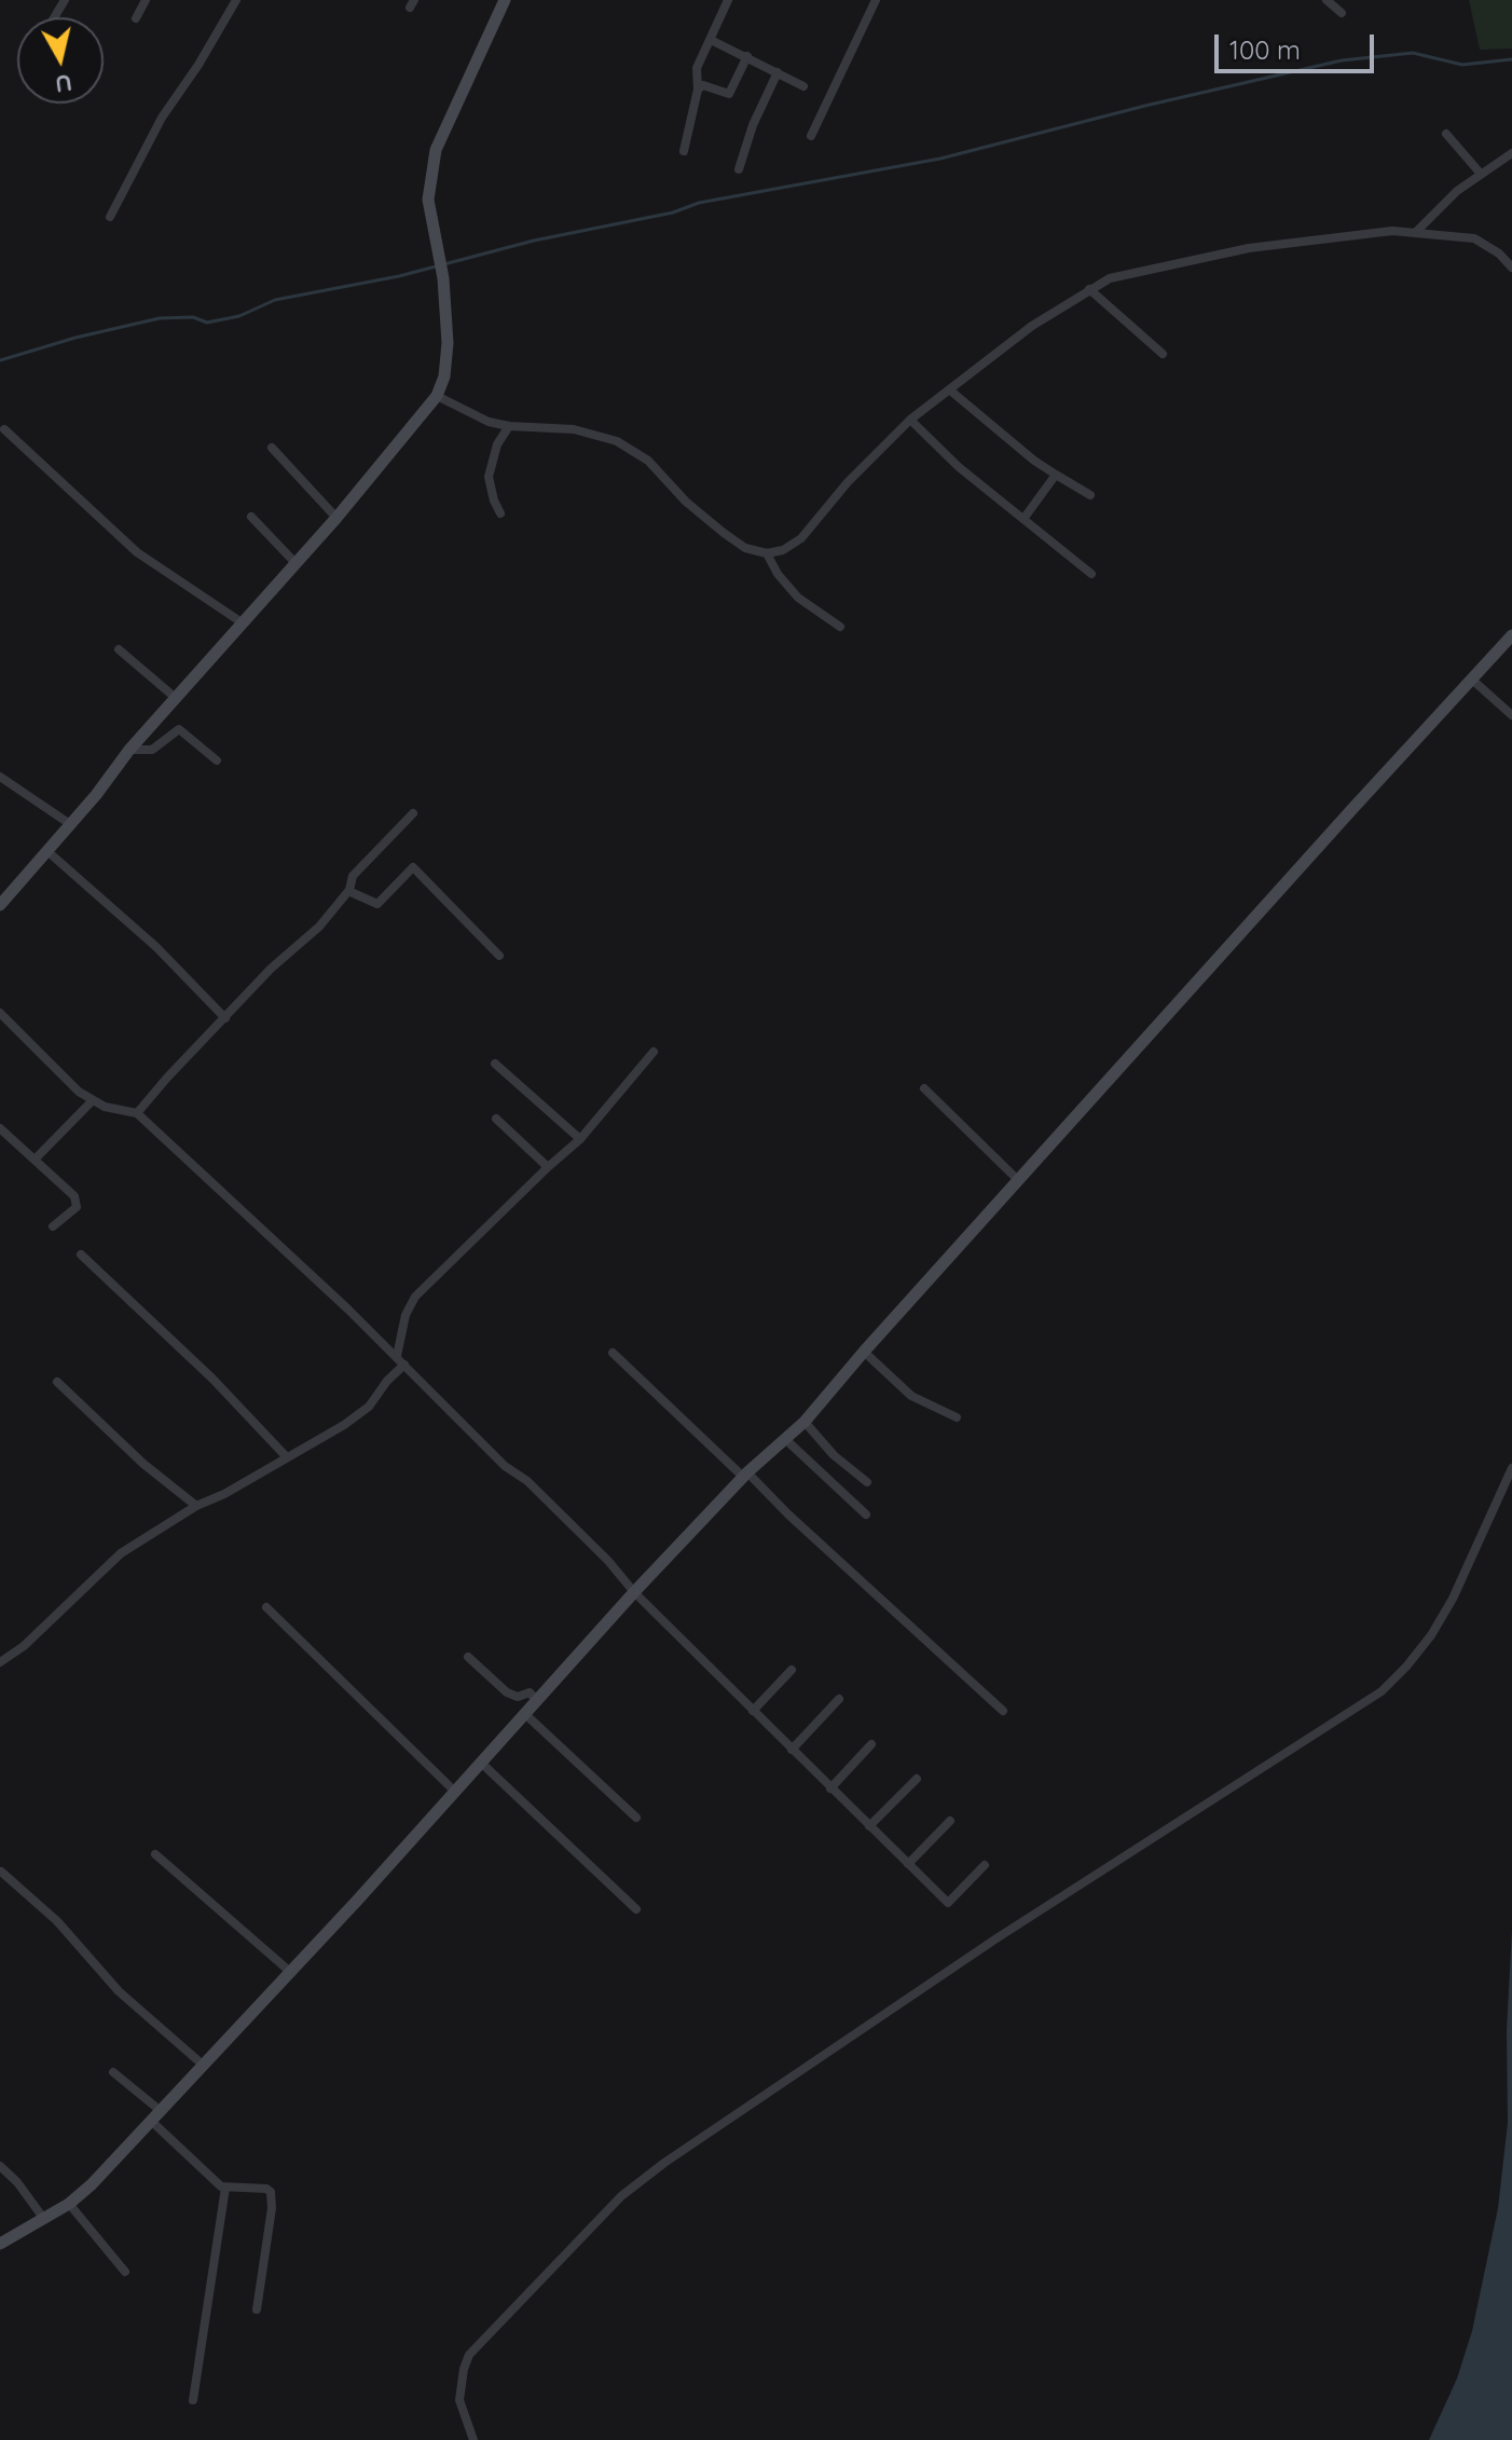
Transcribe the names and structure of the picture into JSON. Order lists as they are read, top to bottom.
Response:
{
  "scale_bar": "100 m",
  "north": "bottom"
}
